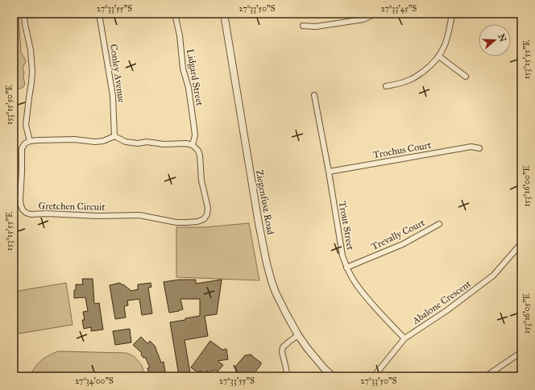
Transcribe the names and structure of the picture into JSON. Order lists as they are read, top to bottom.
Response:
{
  "streets": {
    "street": [
      "Conley Avenue",
      "Lidgard Street",
      "Trochus Court",
      "Ziegenfusz Road",
      "Gretchen Circuit",
      "Trout Street",
      "Trevally Court",
      "Abalone Crescent"
    ]
  },
  "crossings": [
    ["Lidgard Street", "Gretchen Circuit"],
    ["Trochus Court", "Trout Street"],
    ["Trout Street", "Trevally Court"],
    ["Trout Street", "Abalone Crescent"]
  ],
  "north": "right",
  "coordinates": [
    "27°33'55\"S",
    "27°33'50\"S",
    "27°33'45\"S",
    "153°15'55\"E",
    "153°15'50\"E",
    "153°16'00\"E",
    "153°16'05\"E",
    "27°34'00\"S"
  ]
}
